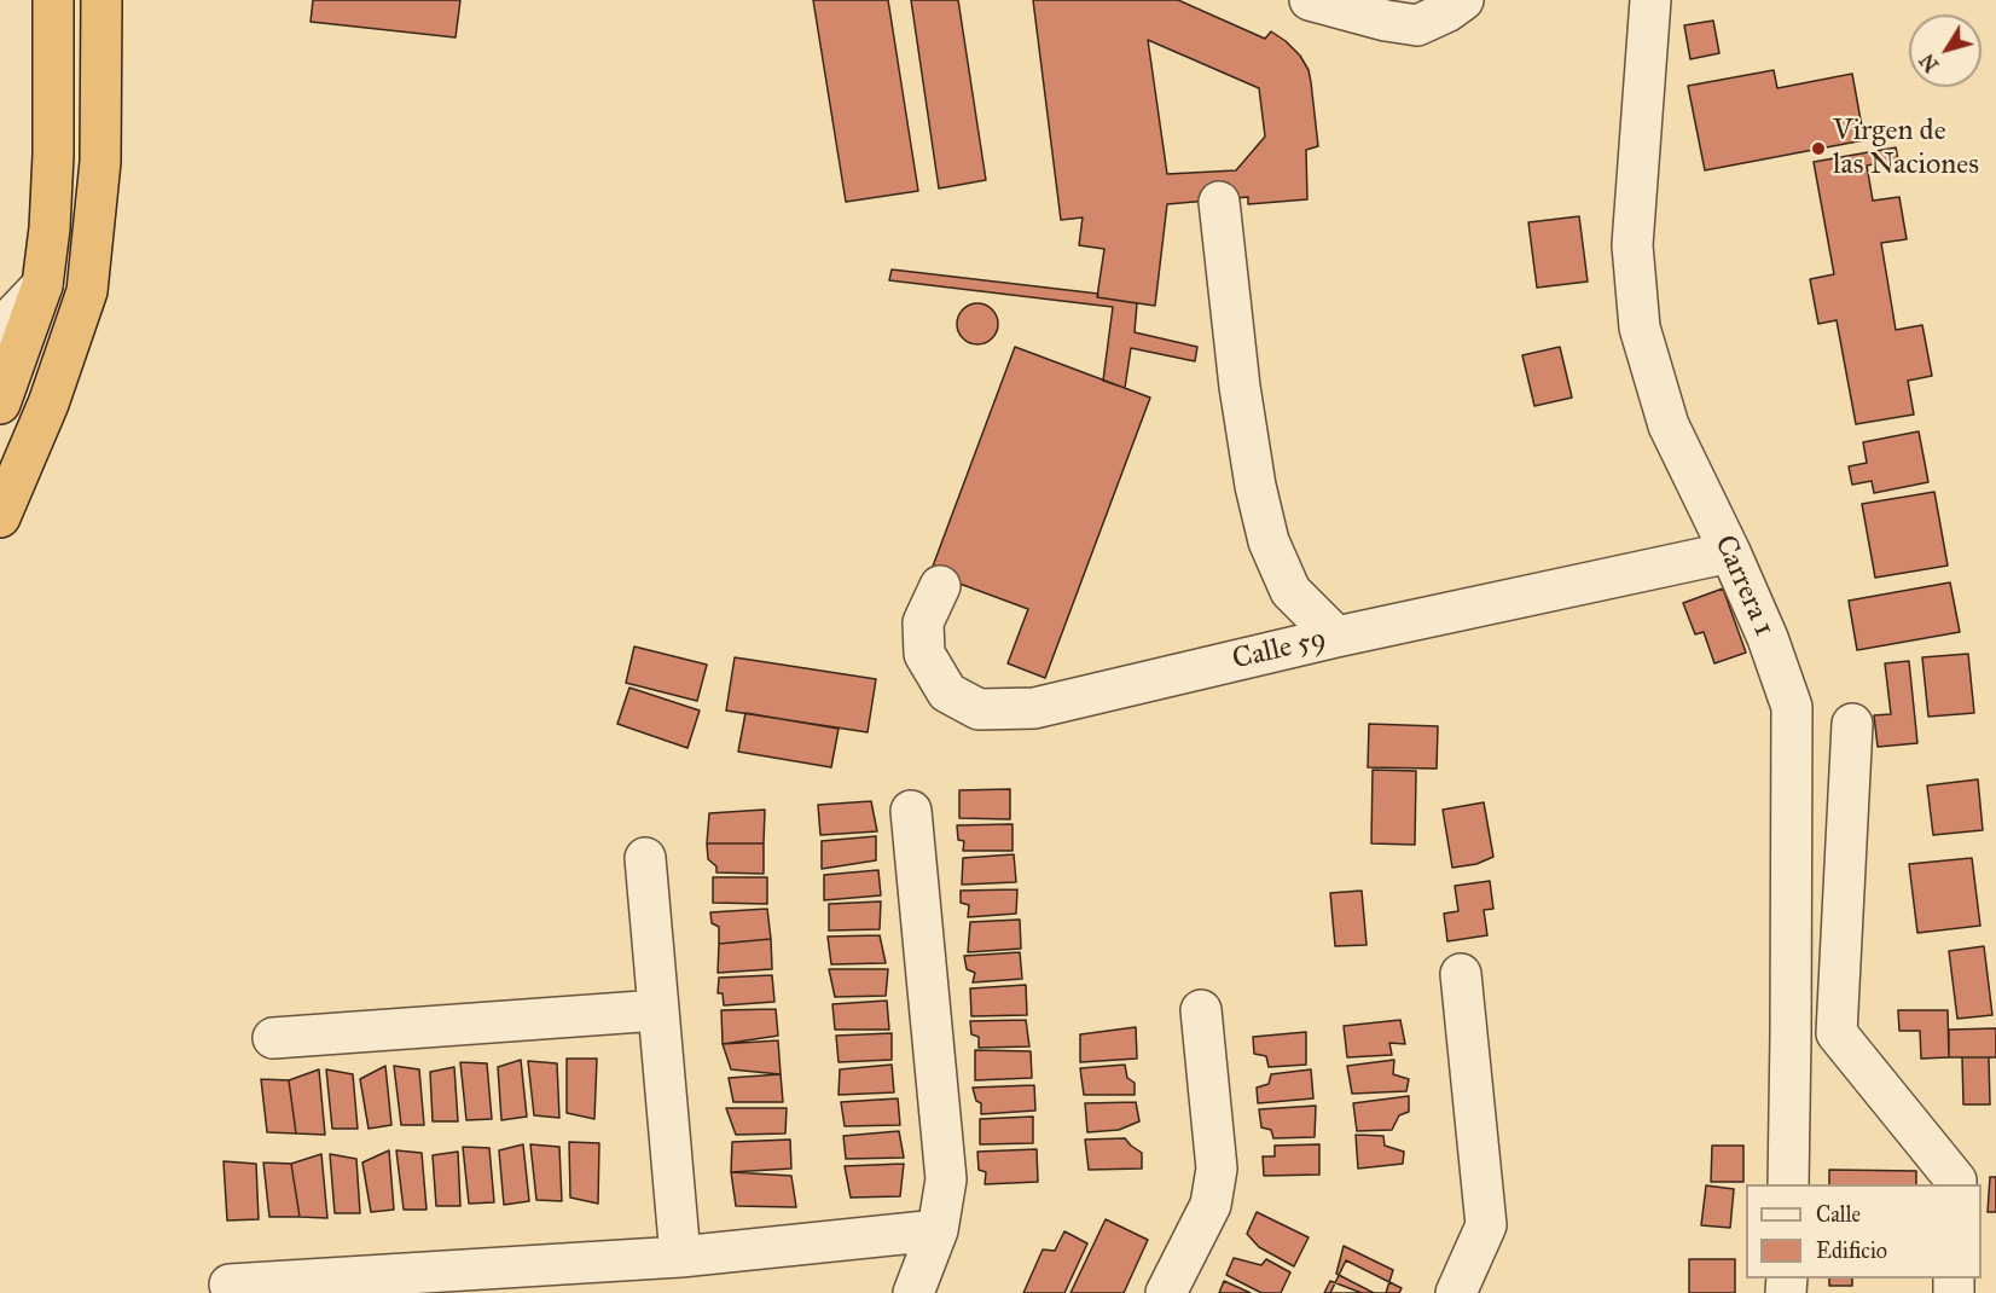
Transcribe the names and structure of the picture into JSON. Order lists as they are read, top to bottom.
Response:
{
  "streets": {
    "street": ["Carrera 1", "Calle 59"]
  },
  "crossings": [
    ["Carrera 1", "Calle 59"]
  ],
  "places": ["Virgen de las Naciones"],
  "legend": ["Calle", "Edificio"],
  "north": "bottom left"
}
